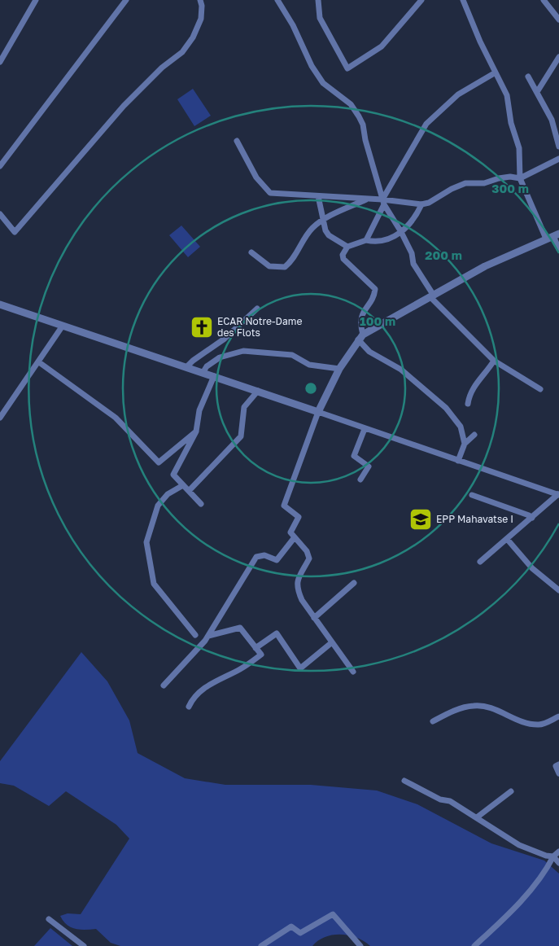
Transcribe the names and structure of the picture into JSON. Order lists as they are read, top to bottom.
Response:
{
  "places": {
    "church": ["ECAR Notre-Dame des Flots"],
    "school or university": ["EPP Mahavatse I"]
  },
  "rings": ["300 m", "200 m", "100 m"]
}
